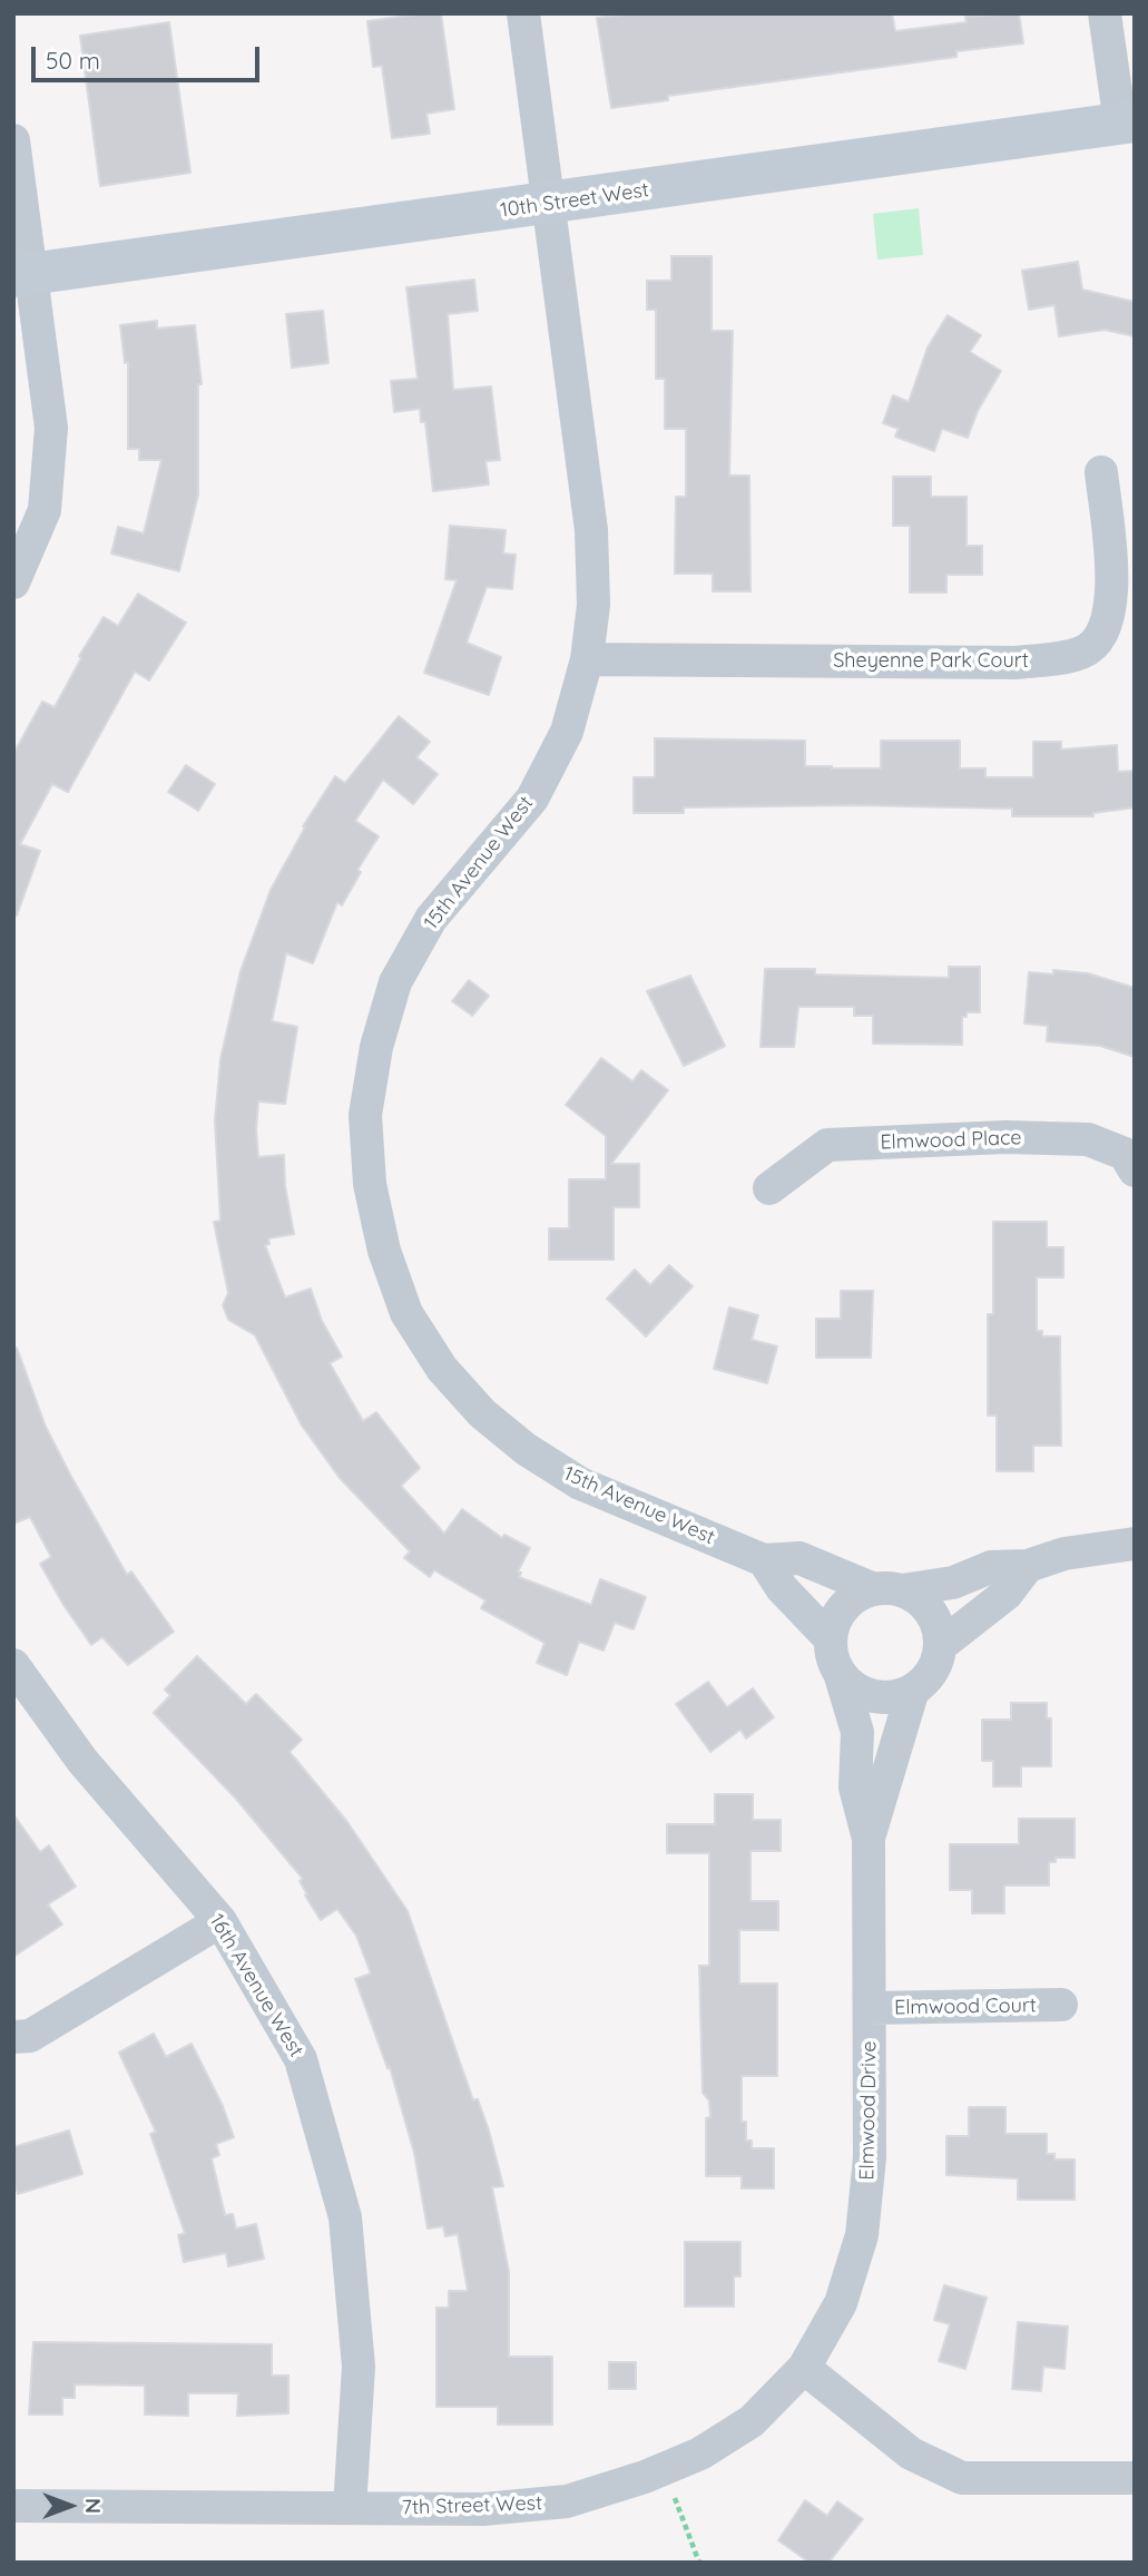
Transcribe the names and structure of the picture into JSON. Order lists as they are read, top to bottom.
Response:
{
  "streets": {
    "street": [
      "10th Street West",
      "Sheyenne Park Court",
      "15th Avenue West",
      "Elmwood Place",
      "16th Avenue West",
      "Elmwood Court",
      "Elmwood Drive",
      "7th Street West"
    ]
  },
  "crossings": [
    ["10th Street West", "15th Avenue West"],
    ["Sheyenne Park Court", "15th Avenue West"],
    ["15th Avenue West", "Elmwood Drive"],
    ["16th Avenue West", "7th Street West"],
    ["Elmwood Court", "Elmwood Drive"],
    ["Elmwood Drive", "7th Street West"]
  ],
  "scale_bar": "50 m",
  "north": "right"
}
